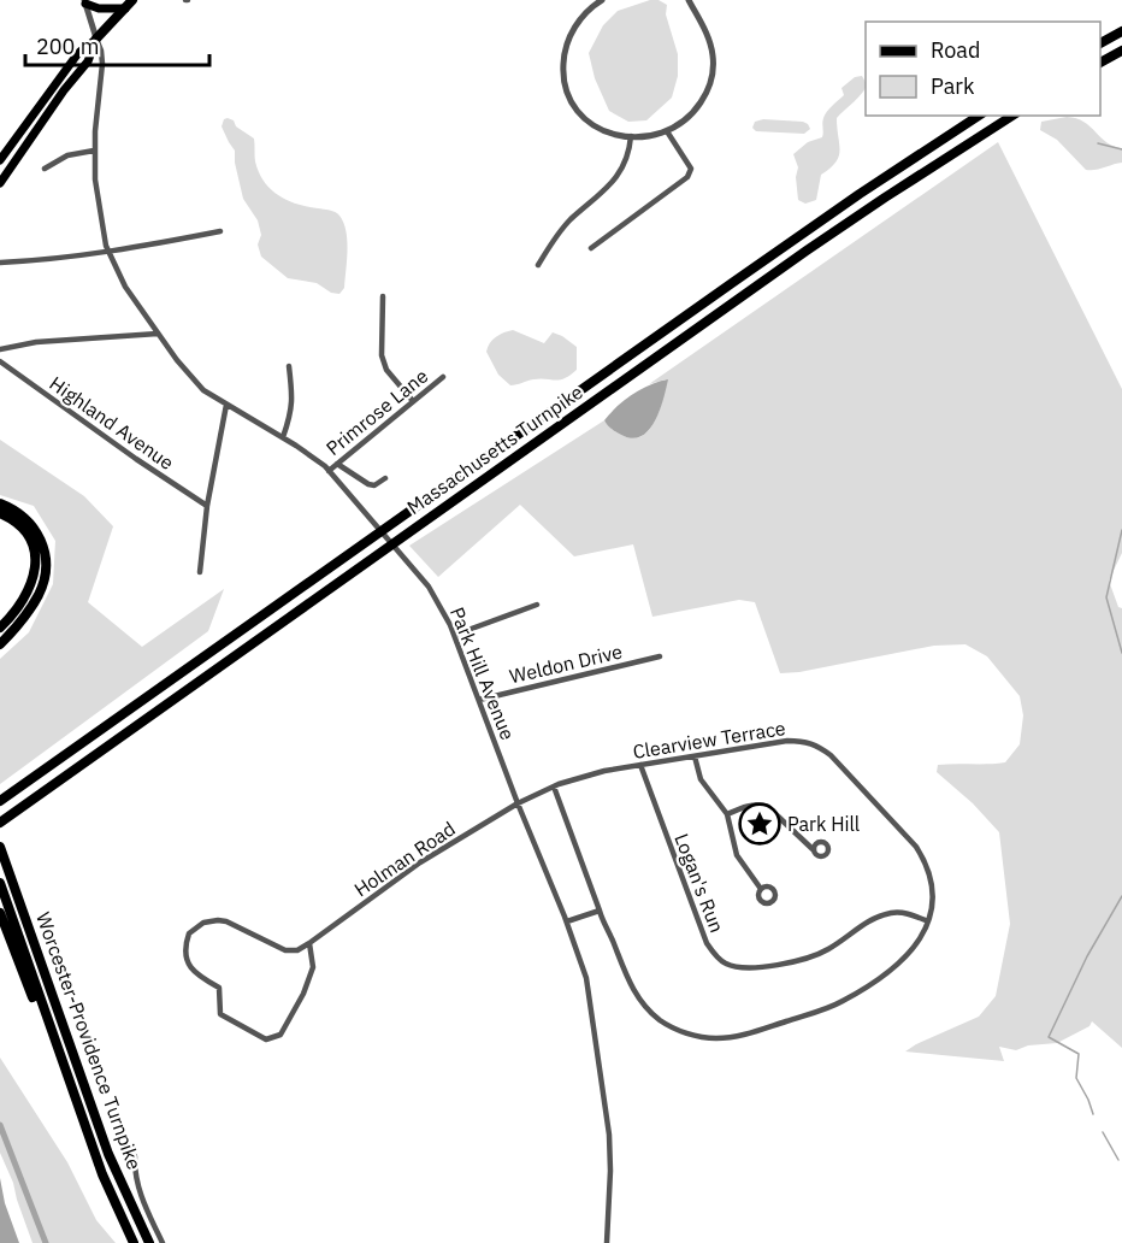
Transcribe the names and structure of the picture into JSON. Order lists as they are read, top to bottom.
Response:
{
  "streets": {
    "highway": ["Massachusetts Turnpike", "Worcester-Providence Turnpike"],
    "street": [
      "Primrose Lane",
      "Highland Avenue",
      "Weldon Drive",
      "Park Hill Avenue",
      "Clearview Terrace",
      "Holman Road",
      "Logan's Run"
    ]
  },
  "crossings": [
    ["Primrose Lane", "Park Hill Avenue"],
    ["Weldon Drive", "Park Hill Avenue"],
    ["Park Hill Avenue", "Clearview Terrace"],
    ["Park Hill Avenue", "Holman Road"],
    ["Clearview Terrace", "Holman Road"],
    ["Clearview Terrace", "Logan's Run"]
  ],
  "places": {
    "place": ["Park Hill"]
  },
  "legend": ["Road", "Park"],
  "scale_bar": "200 m"
}
